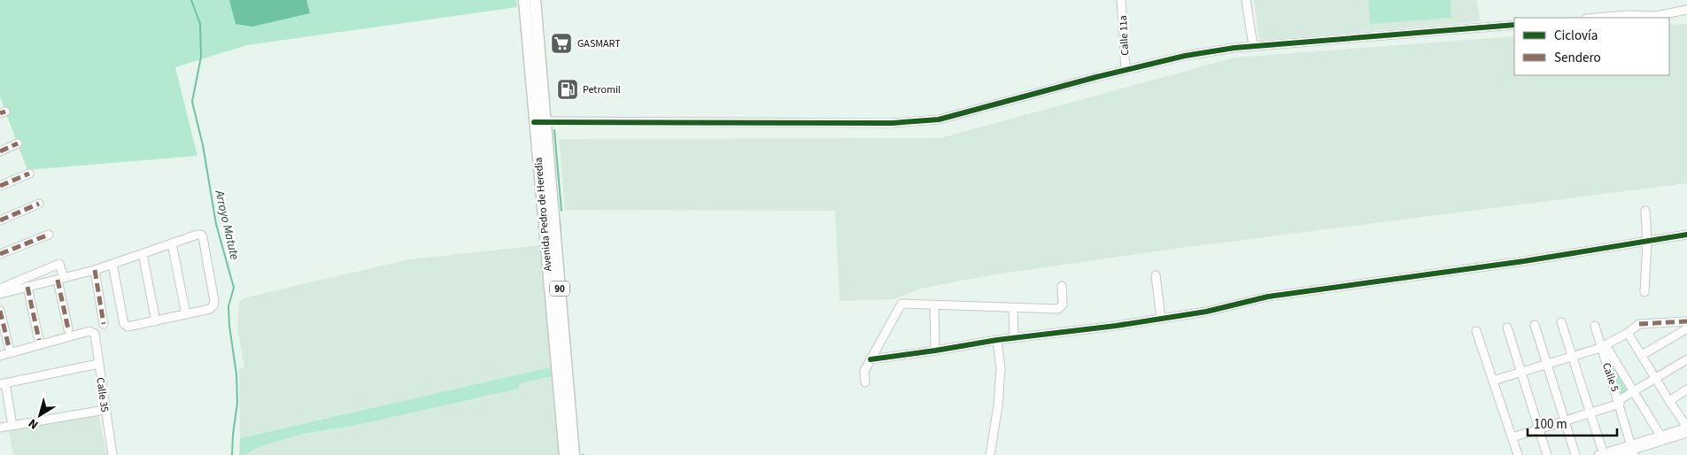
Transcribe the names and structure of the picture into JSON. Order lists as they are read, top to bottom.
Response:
{
  "streets": {
    "highway": ["Avenida Pedro de Heredia", "90"],
    "street": ["Calle 11a", "Calle 5", "Calle 35"]
  },
  "water": ["Arroyo Matute"],
  "places": {
    "supermarket": ["GASMART"],
    "fuel station": ["Petromil"]
  },
  "legend": ["Ciclovía", "Sendero"],
  "scale_bar": "100 m",
  "north": "bottom left"
}
